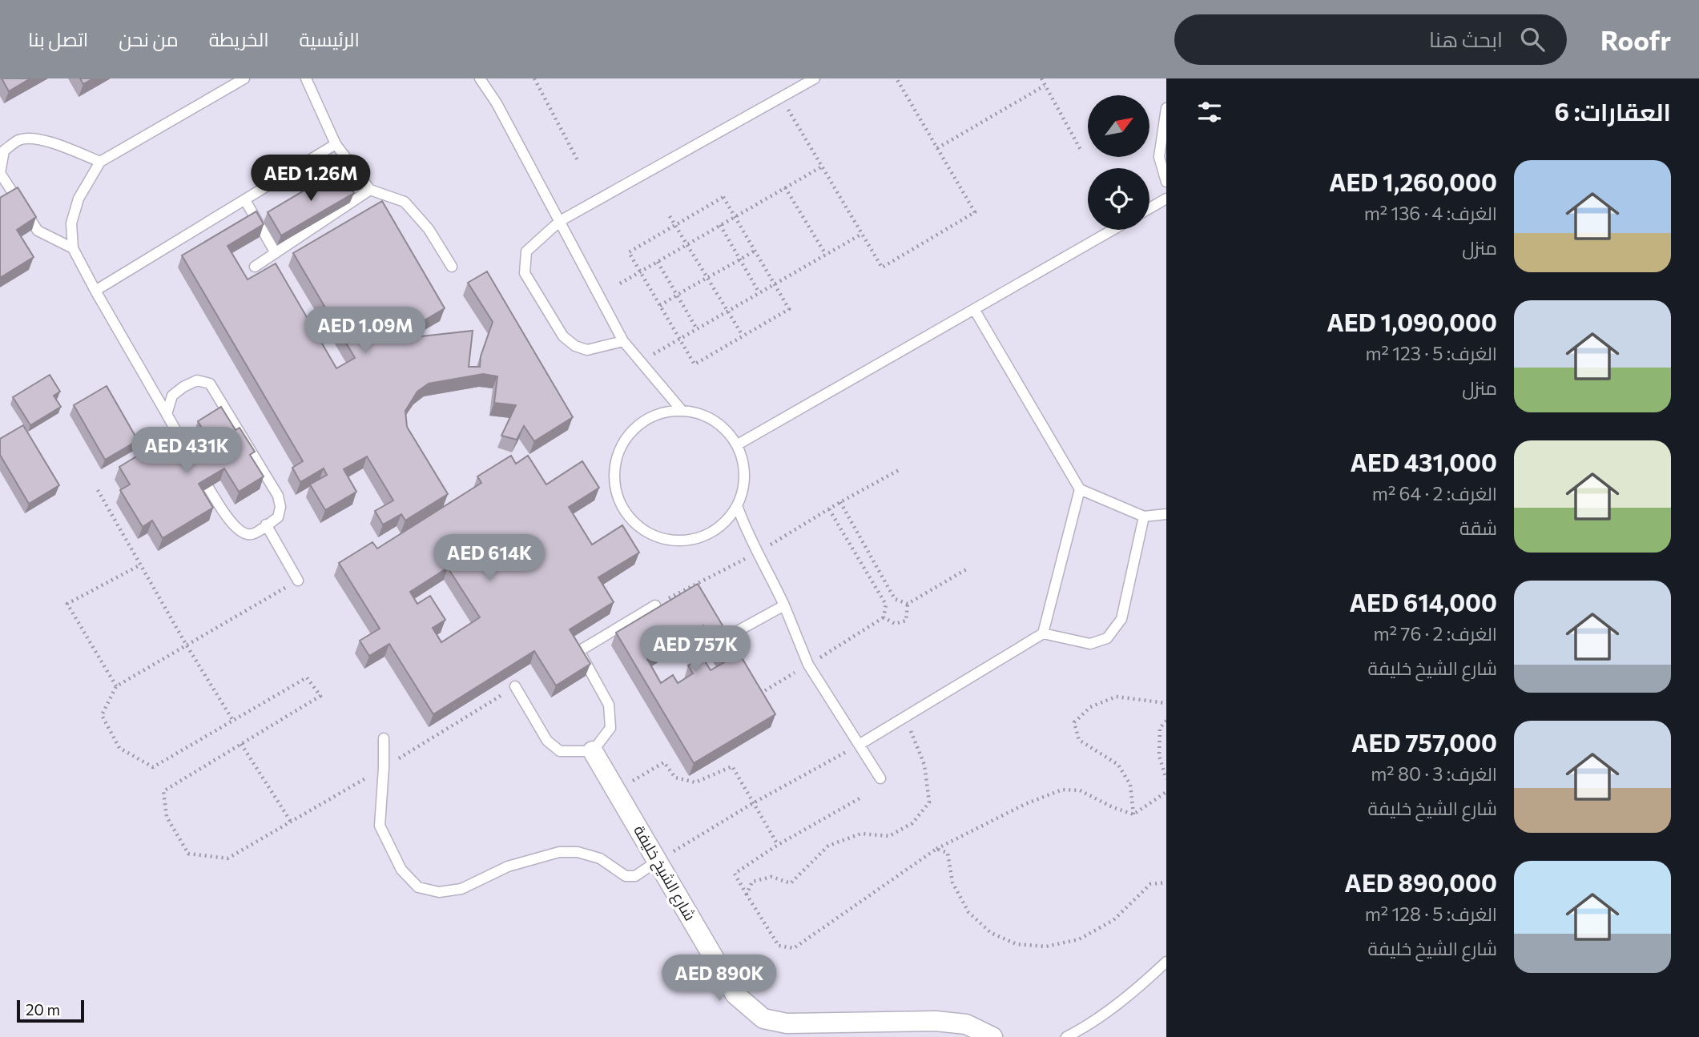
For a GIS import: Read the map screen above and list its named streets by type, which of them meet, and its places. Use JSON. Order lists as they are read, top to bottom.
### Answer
{
  "streets": {
    "street": ["شارع الشيخ خليفة"]
  },
  "scale_bar": "20 m",
  "north": "top right",
  "page": {
    "header": "Roofr",
    "search": "ابحث هنا",
    "nav": [
      "الرئيسية",
      "الخريطة",
      "من نحن",
      "اتصل بنا"
    ],
    "heading": "العقارات: 6",
    "list": [
      {
        "name": "AED 1,260,000",
        "note": "الغرف: 4 · 136 m² · منزل"
      },
      {
        "name": "AED 1,090,000",
        "note": "الغرف: 5 · 123 m² · منزل"
      },
      {
        "name": "AED 431,000",
        "note": "الغرف: 2 · 64 m² · شقة"
      },
      {
        "name": "AED 614,000",
        "note": "الغرف: 2 · 76 m² · شارع الشيخ خليفة"
      },
      {
        "name": "AED 757,000",
        "note": "الغرف: 3 · 80 m² · شارع الشيخ خليفة"
      },
      {
        "name": "AED 890,000",
        "note": "الغرف: 5 · 128 m² · شارع الشيخ خليفة"
      }
    ],
    "price": [
      "AED 1.26M",
      "AED 1.09M",
      "AED 431K",
      "AED 614K",
      "AED 757K",
      "AED 890K"
    ],
    "scale": "20 m"
  }
}
